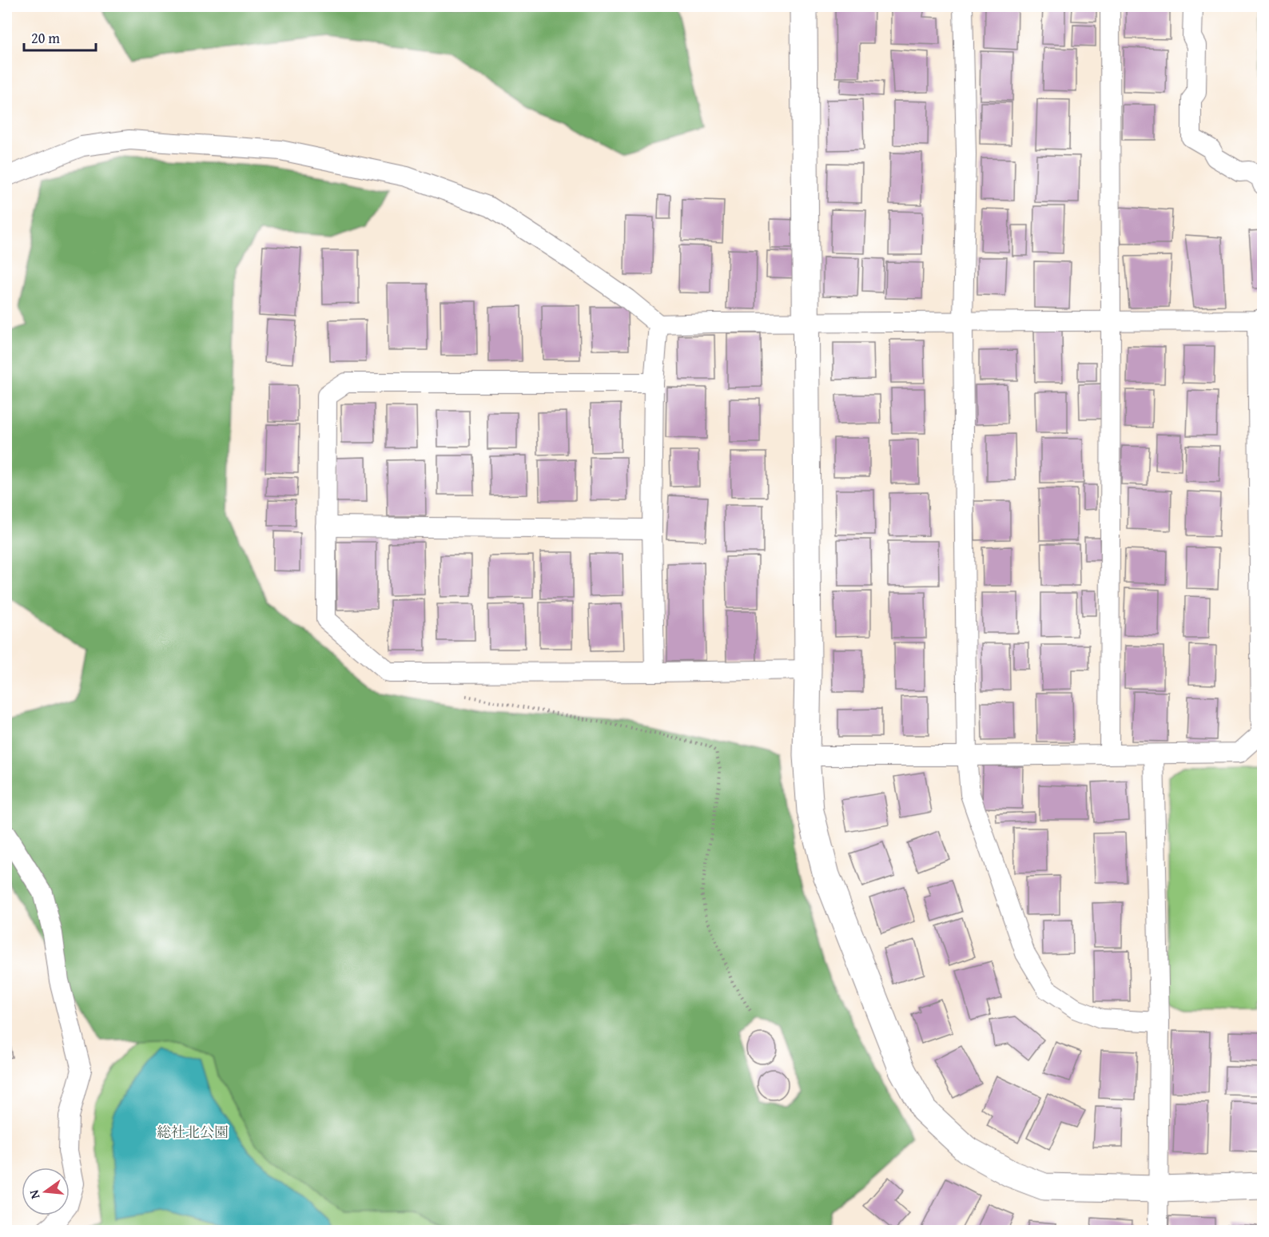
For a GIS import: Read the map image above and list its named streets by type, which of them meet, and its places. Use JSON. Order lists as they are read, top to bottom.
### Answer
{
  "parks": ["総社北公園"],
  "scale_bar": "20 m",
  "north": "left"
}
